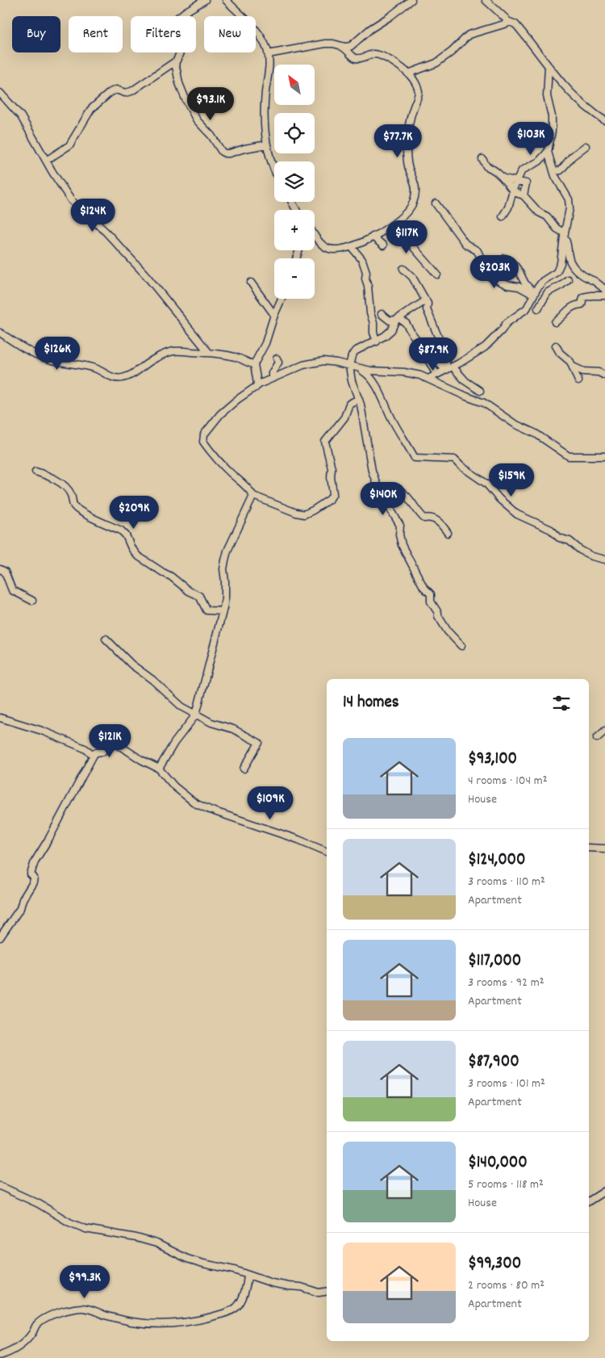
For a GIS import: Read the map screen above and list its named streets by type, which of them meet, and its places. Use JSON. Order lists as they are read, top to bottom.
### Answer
{
  "north": "top left",
  "page": {
    "chip": [
      "Buy",
      "Rent",
      "Filters",
      "New"
    ],
    "map_buttons": ["+", "−"],
    "price": [
      "$93.1K",
      "$103K",
      "$77.7K",
      "$124K",
      "$117K",
      "$203K",
      "$126K",
      "$87.9K",
      "$159K",
      "$140K",
      "$209K",
      "$121K",
      "$109K",
      "$99.3K"
    ],
    "heading": "14 homes",
    "list": [
      {
        "name": "$93,100",
        "note": "4 rooms · 104 m² · House"
      },
      {
        "name": "$124,000",
        "note": "3 rooms · 110 m² · Apartment"
      },
      {
        "name": "$117,000",
        "note": "3 rooms · 92 m² · Apartment"
      },
      {
        "name": "$87,900",
        "note": "3 rooms · 101 m² · Apartment"
      },
      {
        "name": "$140,000",
        "note": "5 rooms · 118 m² · House"
      },
      {
        "name": "$99,300",
        "note": "2 rooms · 80 m² · Apartment"
      }
    ]
  }
}
